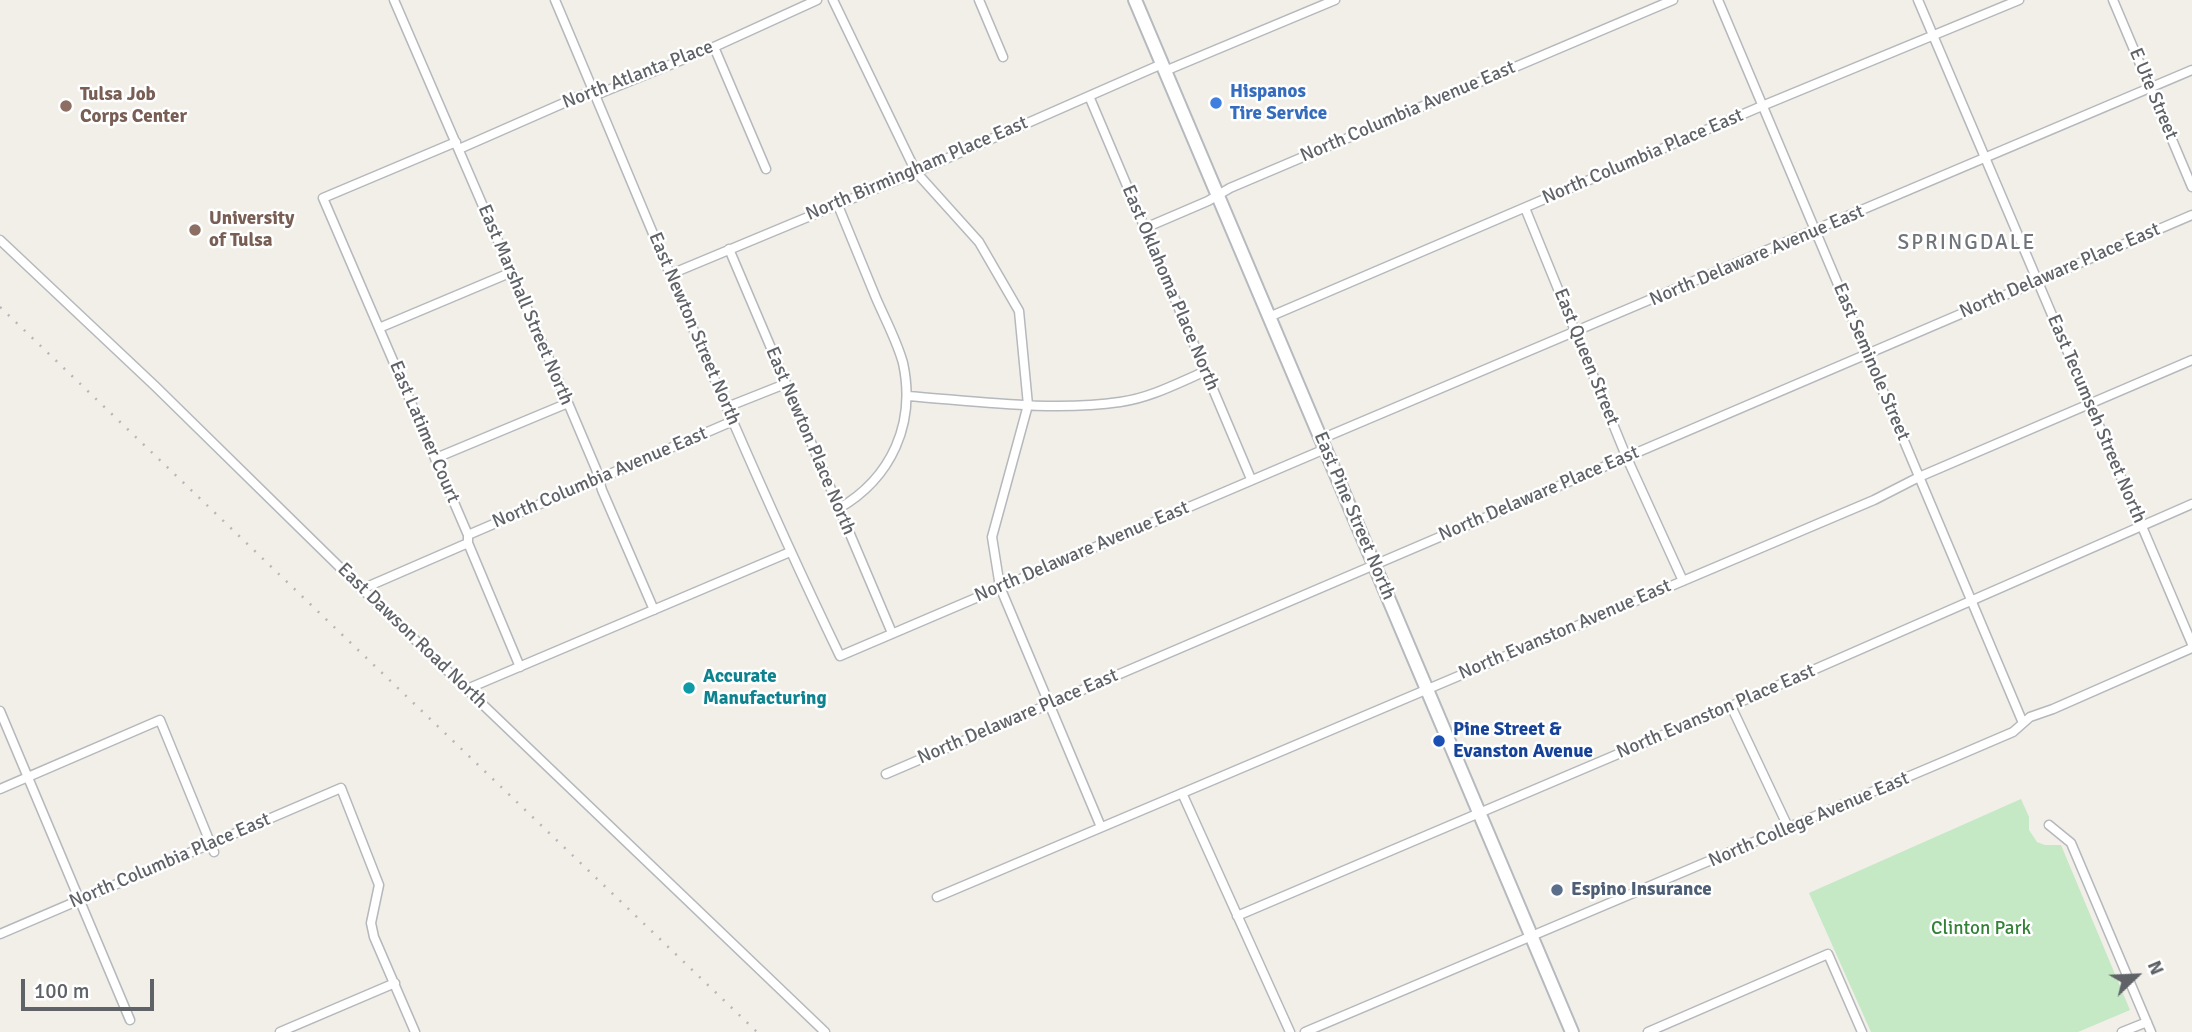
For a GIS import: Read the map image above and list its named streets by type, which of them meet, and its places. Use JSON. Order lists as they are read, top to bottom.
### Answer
{
  "streets": {
    "main road": ["East Pine Street North"],
    "street": [
      "North Atlanta Place",
      "E Ute Street",
      "North Columbia Avenue East",
      "North Columbia Place East",
      "North Birmingham Place East",
      "North Delaware Avenue East",
      "North Delaware Place East",
      "East Oklahoma Place North",
      "East Marshall Street North",
      "East Newton Street North",
      "East Queen Street",
      "East Seminole Street",
      "East Tecumseh Street North",
      "East Latimer Court",
      "East Newton Place North",
      "North Evanston Avenue East",
      "East Dawson Road North",
      "North Evanston Place East",
      "North College Avenue East"
    ]
  },
  "crossings": [
    ["North Atlanta Place", "East Marshall Street North"],
    ["North Atlanta Place", "East Newton Street North"],
    ["North Atlanta Place", "East Latimer Court"],
    ["E Ute Street", "North Delaware Avenue East"],
    ["North Columbia Avenue East", "East Oklahoma Place North"],
    ["North Columbia Avenue East", "East Marshall Street North"],
    ["North Columbia Avenue East", "East Newton Street North"],
    ["North Columbia Avenue East", "East Latimer Court"],
    ["North Columbia Avenue East", "East Pine Street North"],
    ["North Columbia Avenue East", "East Dawson Road North"],
    ["North Columbia Place East", "East Queen Street"],
    ["North Columbia Place East", "East Seminole Street"],
    ["North Columbia Place East", "East Tecumseh Street North"],
    ["North Columbia Place East", "East Pine Street North"],
    ["North Birmingham Place East", "East Oklahoma Place North"],
    ["North Birmingham Place East", "East Newton Street North"],
    ["North Birmingham Place East", "East Newton Place North"],
    ["North Birmingham Place East", "East Pine Street North"],
    ["North Delaware Avenue East", "East Oklahoma Place North"],
    ["North Delaware Avenue East", "East Newton Street North"],
    ["North Delaware Avenue East", "East Queen Street"],
    ["North Delaware Avenue East", "East Seminole Street"],
    ["North Delaware Avenue East", "East Tecumseh Street North"],
    ["North Delaware Avenue East", "East Newton Place North"],
    ["North Delaware Avenue East", "East Pine Street North"],
    ["North Delaware Place East", "East Queen Street"],
    ["North Delaware Place East", "East Seminole Street"],
    ["North Delaware Place East", "East Tecumseh Street North"],
    ["North Delaware Place East", "East Pine Street North"],
    ["East Queen Street", "North Evanston Avenue East"],
    ["East Seminole Street", "North Evanston Avenue East"],
    ["East Seminole Street", "North Evanston Place East"],
    ["East Seminole Street", "North College Avenue East"],
    ["East Tecumseh Street North", "North Evanston Avenue East"],
    ["East Tecumseh Street North", "North Evanston Place East"],
    ["East Tecumseh Street North", "North College Avenue East"],
    ["East Pine Street North", "North Evanston Avenue East"],
    ["East Pine Street North", "North Evanston Place East"],
    ["East Pine Street North", "North College Avenue East"]
  ],
  "districts": ["SPRINGDALE"],
  "parks": ["Clinton Park"],
  "places": [
    "Hispanos Tire Service",
    "Tulsa Job Corps Center",
    "University of Tulsa",
    "Accurate Manufacturing",
    "Pine Street & Evanston Avenue",
    "Espino Insurance"
  ],
  "scale_bar": "100 m",
  "north": "top right"
}
